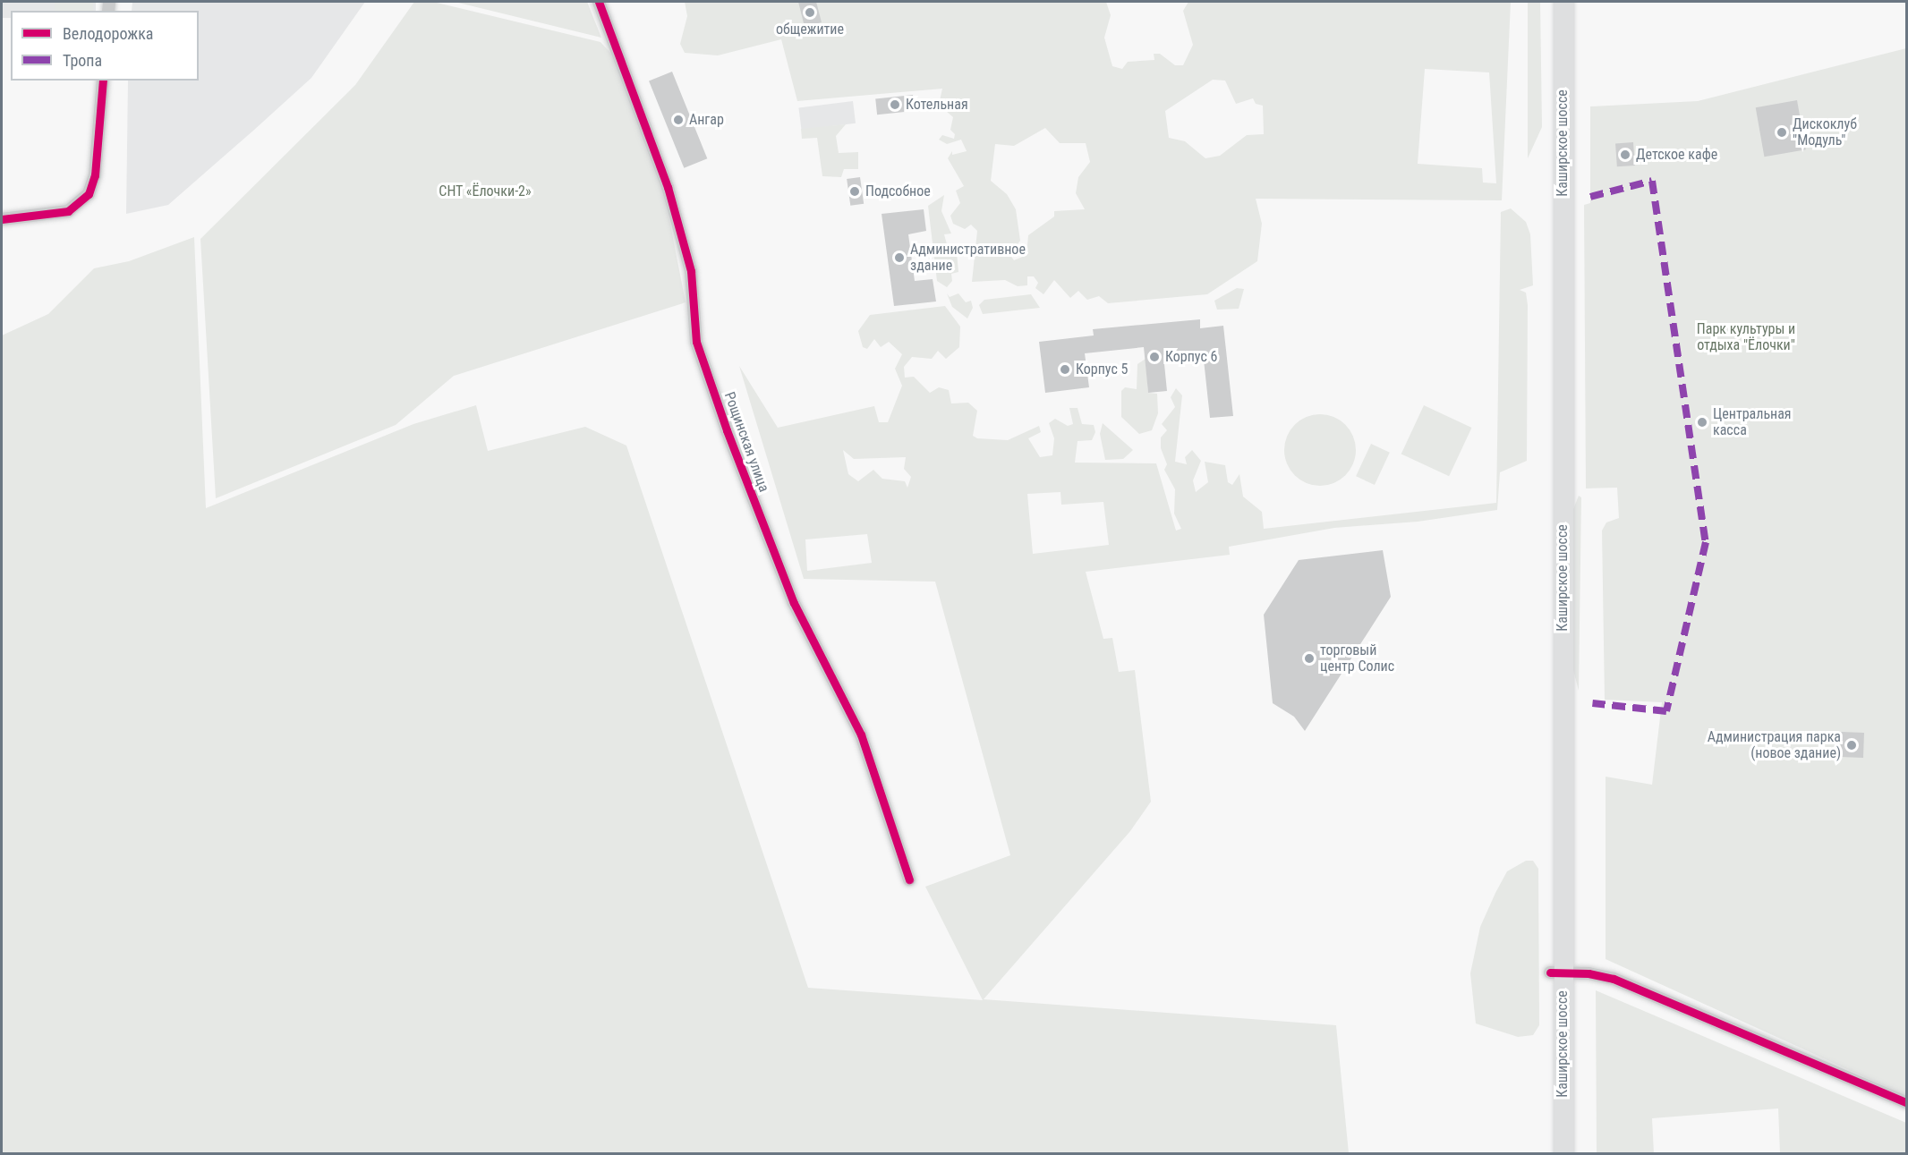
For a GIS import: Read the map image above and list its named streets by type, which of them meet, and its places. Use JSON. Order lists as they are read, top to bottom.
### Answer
{
  "streets": {
    "main road": ["Каширское шоссе"],
    "street": ["Рощинская улица"]
  },
  "parks": ["СНТ «Ёлочки-2»", "Парк культуры и отдыха \"Ёлочки\""],
  "places": [
    "общежитие",
    "Котельная",
    "Ангар",
    "Дискоклуб \"Модуль\"",
    "Детское кафе",
    "Подсобное",
    "Административное здание",
    "Корпус 6",
    "Корпус 5",
    "Центральная касса",
    "торговый центр Солис",
    "Администрация парка (новое здание)"
  ],
  "legend": ["Велодорожка", "Тропа"]
}
